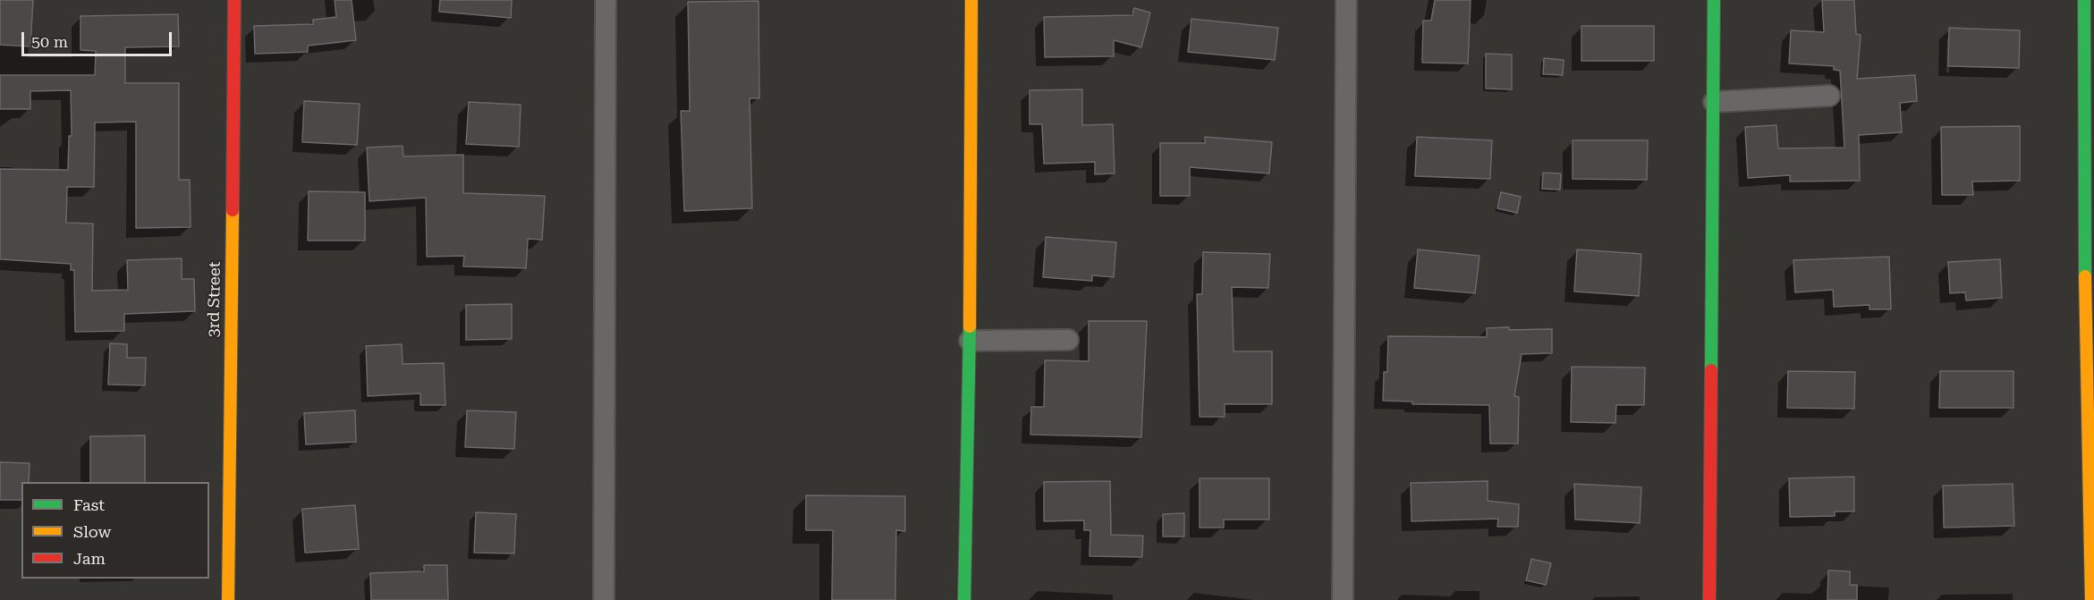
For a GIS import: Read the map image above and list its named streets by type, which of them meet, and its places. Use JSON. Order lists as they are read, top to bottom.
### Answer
{
  "streets": {
    "street": ["3rd Street"]
  },
  "legend": ["Fast", "Slow", "Jam"],
  "scale_bar": "50 m"
}
